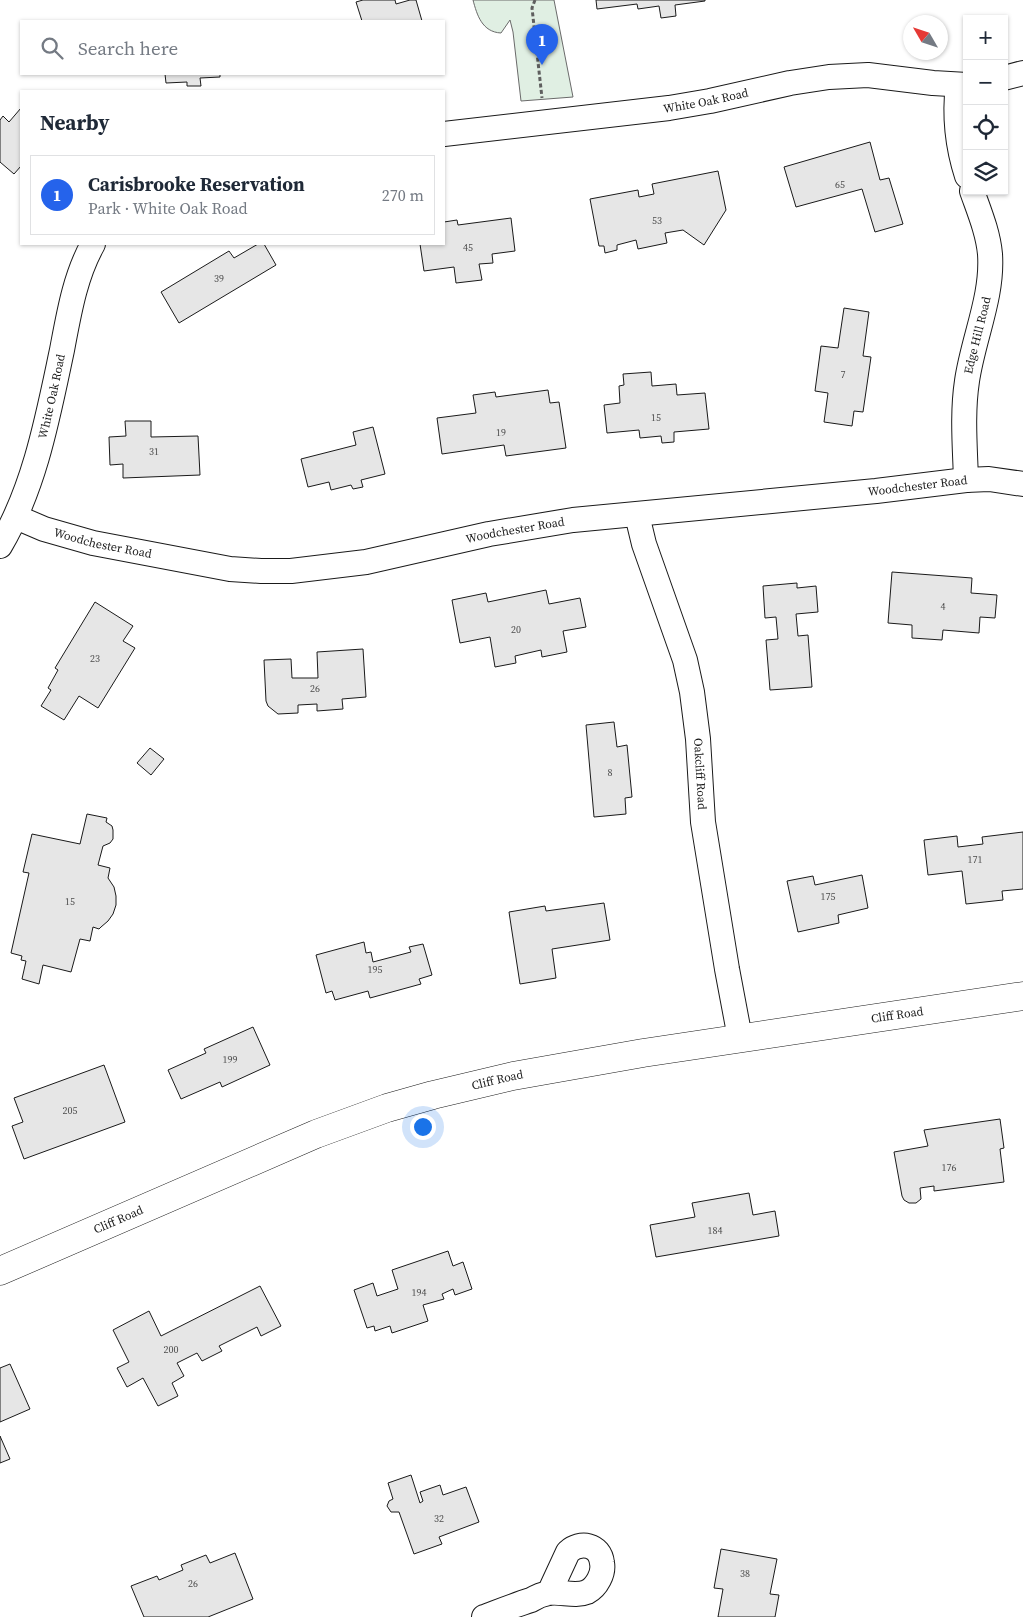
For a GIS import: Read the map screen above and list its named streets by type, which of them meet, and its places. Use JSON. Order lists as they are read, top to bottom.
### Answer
{
  "streets": {
    "street": [
      "White Oak Road",
      "Edge Hill Road",
      "Woodchester Road",
      "Oakcliff Road",
      "Cliff Road"
    ]
  },
  "crossings": [
    ["White Oak Road", "Woodchester Road"],
    ["Edge Hill Road", "Woodchester Road"],
    ["Woodchester Road", "Oakcliff Road"],
    ["Oakcliff Road", "Cliff Road"]
  ],
  "house_numbers": [
    "65",
    "53",
    "45",
    "39",
    "7",
    "15",
    "19",
    "31",
    "4",
    "20",
    "23",
    "26",
    "8",
    "171",
    "175",
    "15",
    "195",
    "199",
    "205",
    "176",
    "184",
    "194",
    "200",
    "32",
    "38",
    "26"
  ],
  "north": "top left",
  "page": {
    "map_buttons": ["+", "−"],
    "search": "Search here",
    "pins": "1",
    "heading": "Nearby",
    "list": [
      {
        "mark": "1",
        "name": "Carisbrooke Reservation",
        "note": "Park · White Oak Road",
        "value": "270 m"
      }
    ]
  }
}
